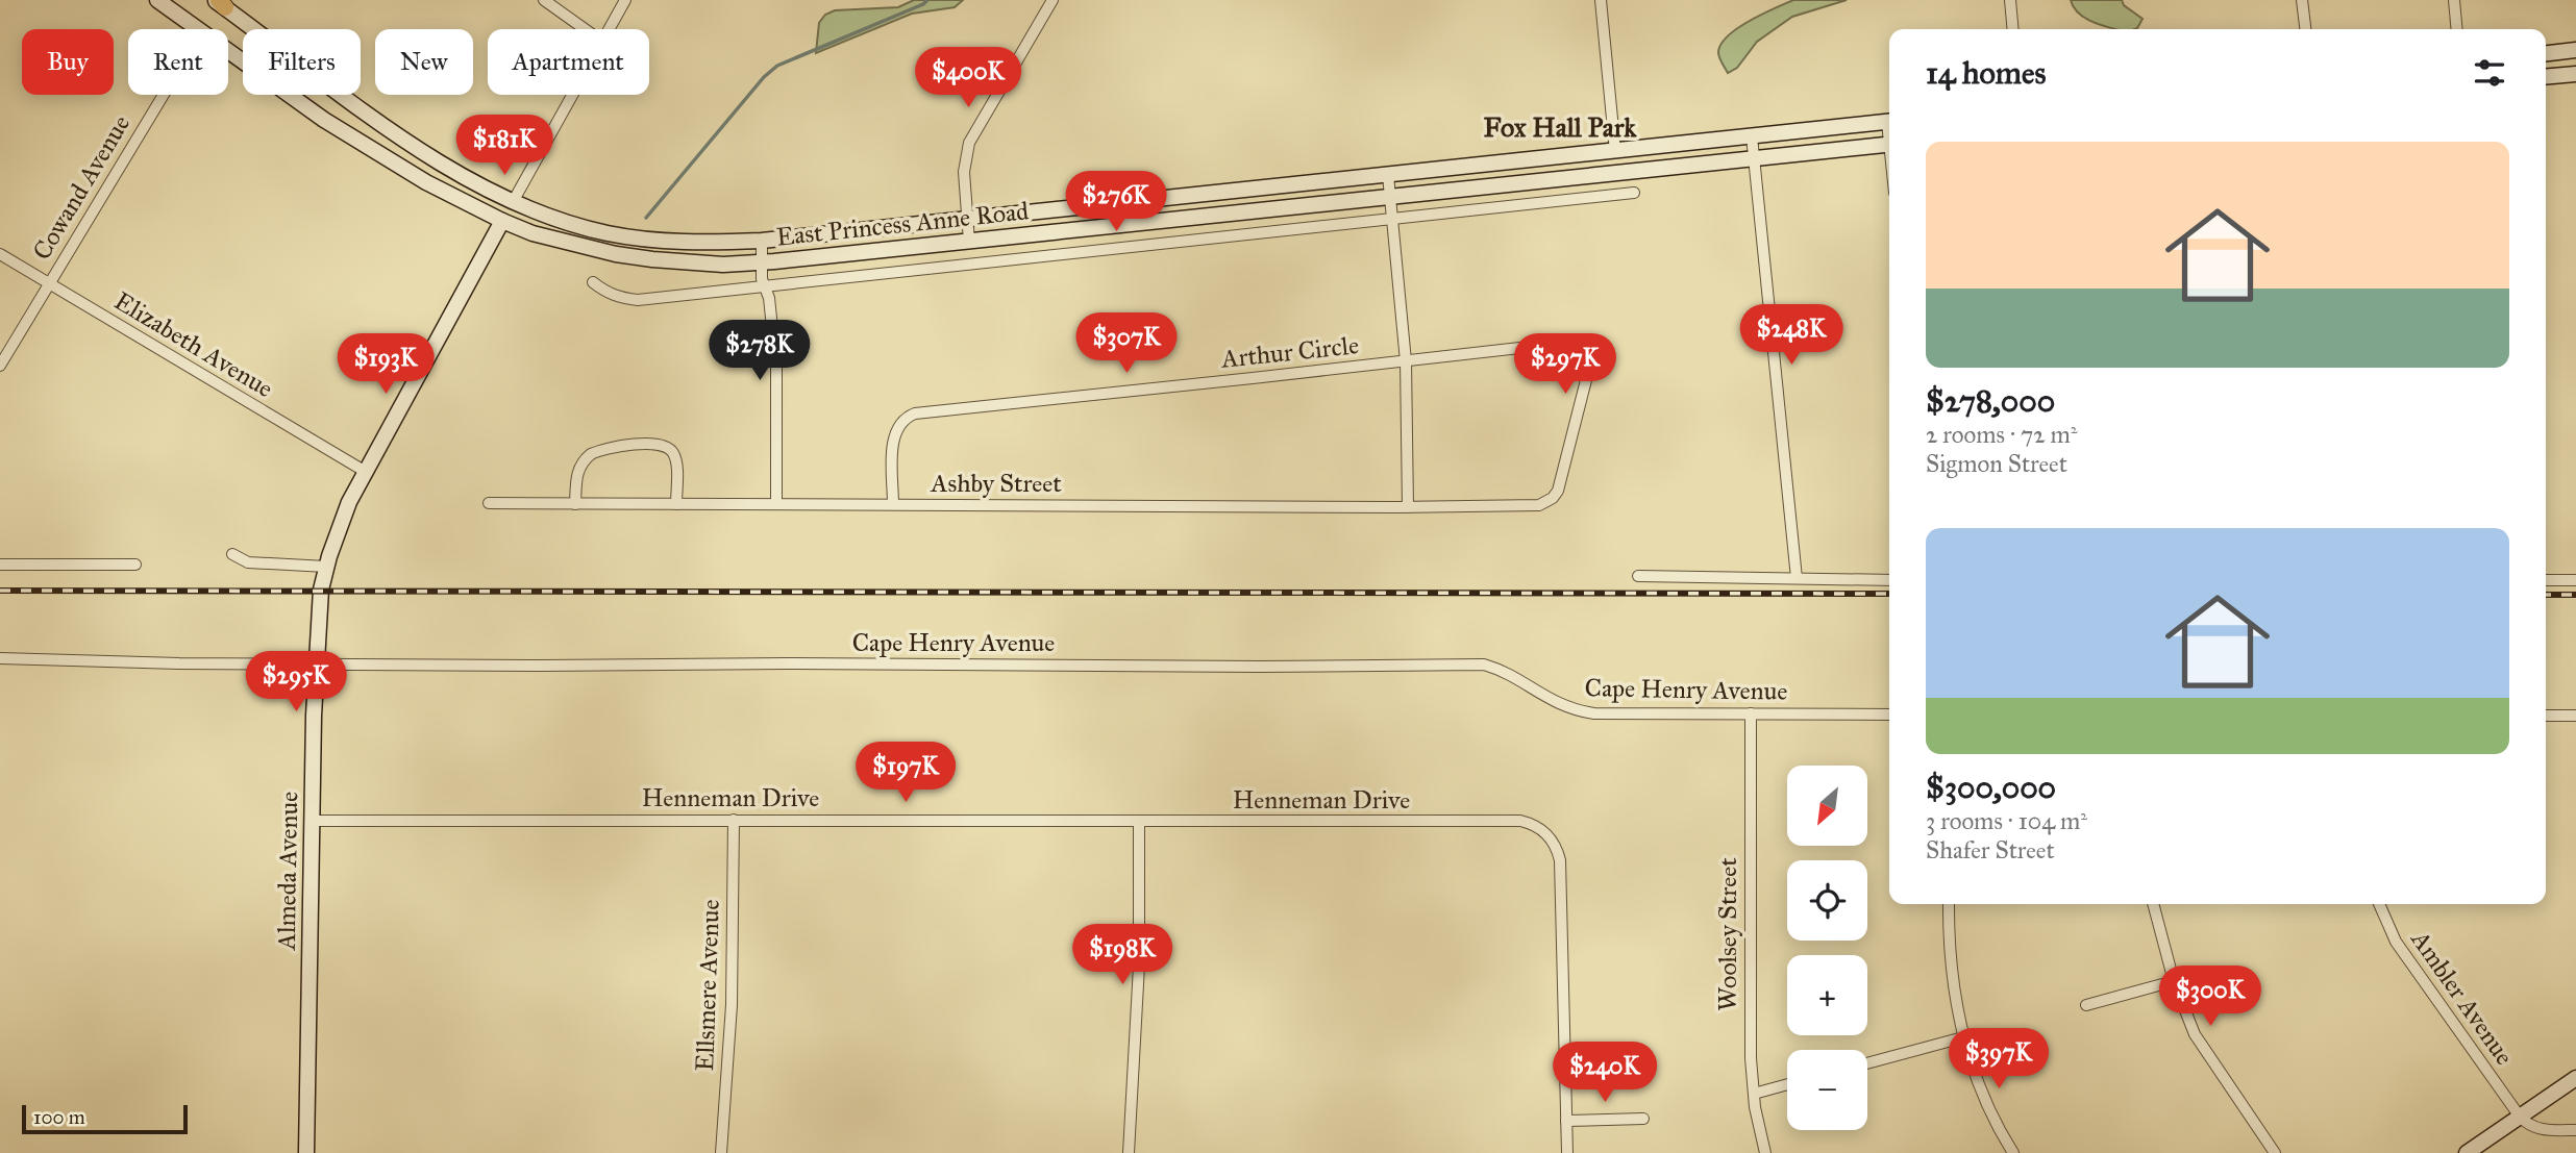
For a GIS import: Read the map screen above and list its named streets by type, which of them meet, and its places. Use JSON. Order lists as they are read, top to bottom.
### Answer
{
  "streets": {
    "main road": ["East Princess Anne Road", "Almeda Avenue"],
    "street": [
      "Cowand Avenue",
      "Elizabeth Avenue",
      "Arthur Circle",
      "Ashby Street",
      "Cape Henry Avenue",
      "Henneman Drive",
      "Woolsey Street",
      "Ellsmere Avenue",
      "Ambler Avenue"
    ]
  },
  "crossings": [
    ["Cowand Avenue", "Elizabeth Avenue"],
    ["East Princess Anne Road", "Almeda Avenue"],
    ["Elizabeth Avenue", "Almeda Avenue"],
    ["Arthur Circle", "Ashby Street"],
    ["Cape Henry Avenue", "Almeda Avenue"],
    ["Cape Henry Avenue", "Woolsey Street"],
    ["Henneman Drive", "Almeda Avenue"],
    ["Henneman Drive", "Ellsmere Avenue"]
  ],
  "districts": ["Fox Hall Park"],
  "scale_bar": "100 m",
  "north": "bottom left",
  "page": {
    "chip": [
      "Buy",
      "Rent",
      "Filters",
      "New",
      "Apartment"
    ],
    "heading": "14 homes",
    "price": [
      "$400K",
      "$181K",
      "$276K",
      "$248K",
      "$307K",
      "$278K",
      "$193K",
      "$297K",
      "$295K",
      "$197K",
      "$198K",
      "$300K",
      "$397K",
      "$240K"
    ],
    "list": [
      {
        "name": "$278,000",
        "note": "2 rooms · 72 m² · Sigmon Street"
      },
      {
        "name": "$300,000",
        "note": "3 rooms · 104 m² · Shafer Street"
      }
    ],
    "map_buttons": ["+", "−"],
    "scale": "100 m"
  }
}
